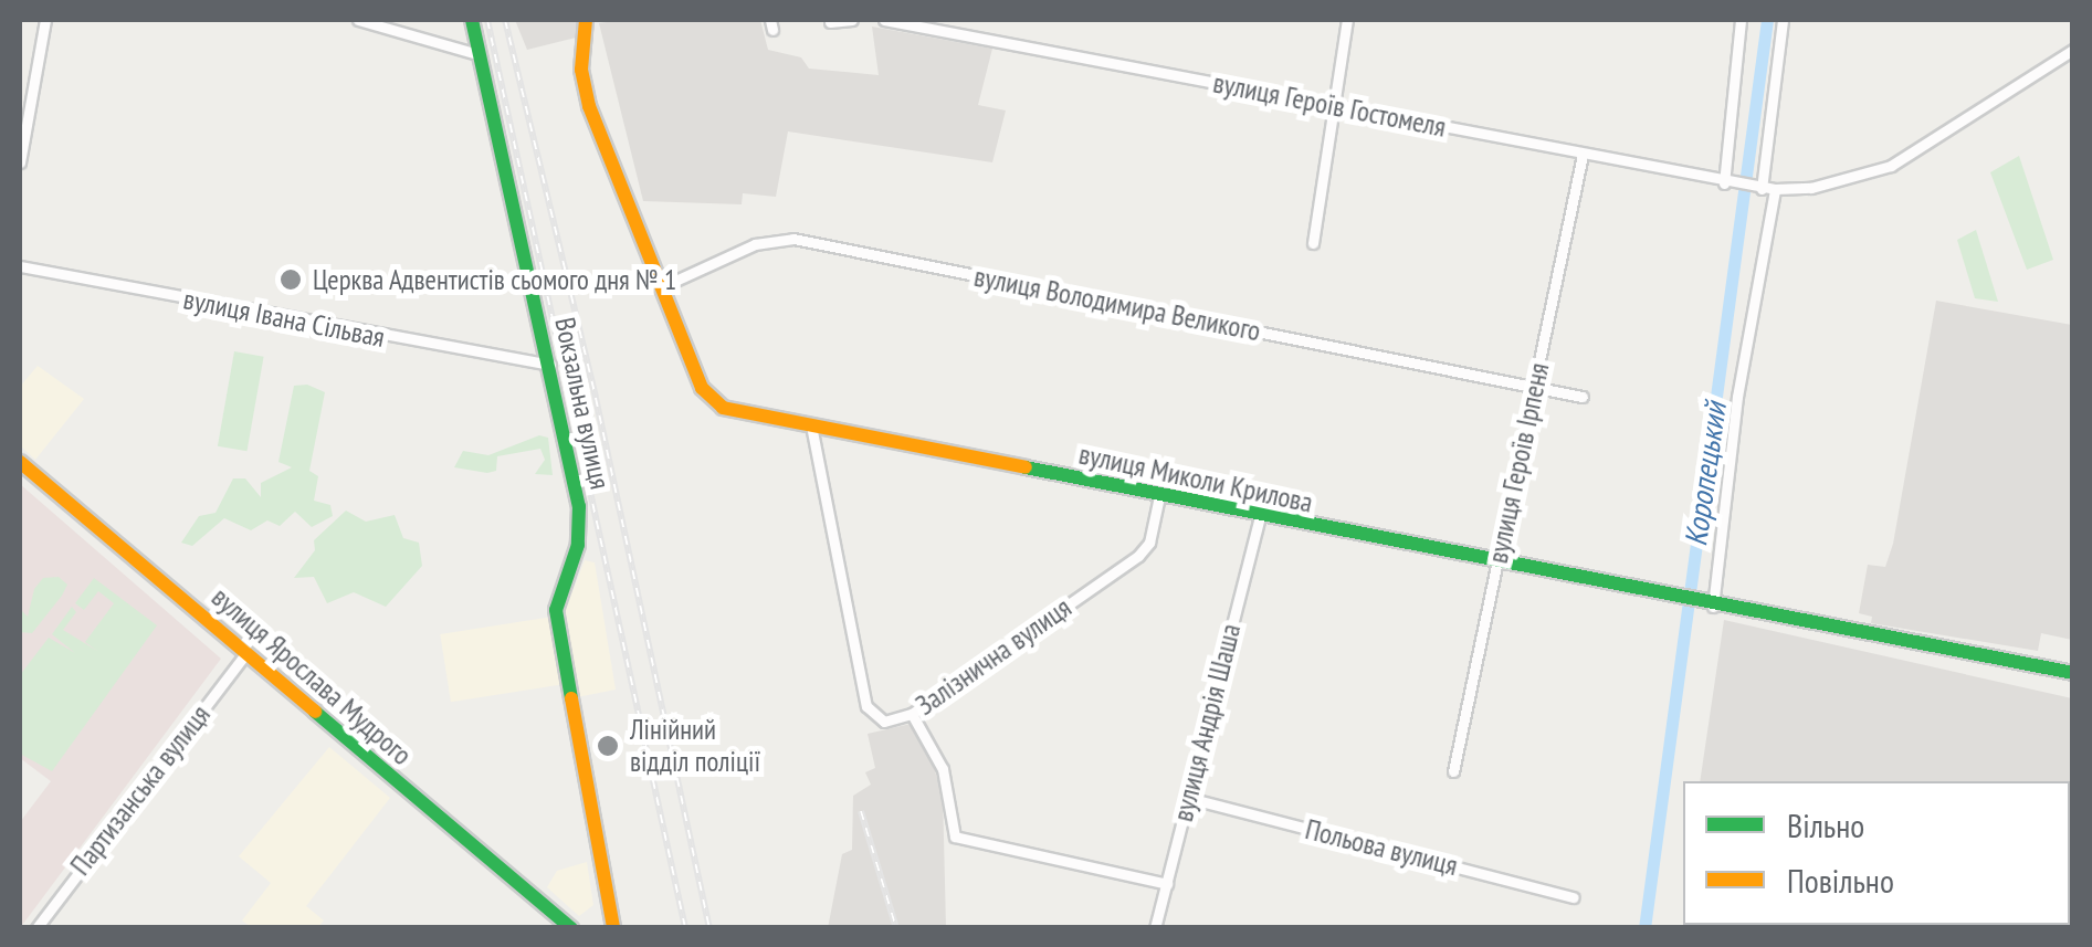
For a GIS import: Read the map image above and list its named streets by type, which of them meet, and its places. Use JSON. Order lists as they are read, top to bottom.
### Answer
{
  "streets": {
    "street": [
      "вулиця Героїв Гостомеля",
      "вулиця Володимира Великого",
      "вулиця Івана Сільвая",
      "Вокзальна вулиця",
      "вулиця Героїв Ірпеня",
      "вулиця Миколи Крилова",
      "Залізнична вулиця",
      "вулиця Ярослава Мудрого",
      "вулиця Андрія Шаша",
      "Партизанська вулиця",
      "Польова вулиця"
    ]
  },
  "crossings": [
    ["вулиця Героїв Гостомеля", "вулиця Героїв Ірпеня"],
    ["вулиця Володимира Великого", "вулиця Героїв Ірпеня"],
    ["вулиця Володимира Великого", "вулиця Миколи Крилова"],
    ["вулиця Івана Сільвая", "Вокзальна вулиця"],
    ["вулиця Героїв Ірпеня", "вулиця Миколи Крилова"],
    ["вулиця Миколи Крилова", "Залізнична вулиця"],
    ["вулиця Миколи Крилова", "вулиця Андрія Шаша"],
    ["вулиця Ярослава Мудрого", "Партизанська вулиця"],
    ["вулиця Андрія Шаша", "Польова вулиця"]
  ],
  "water": ["Коропецький"],
  "places": ["Церква Адвентистів сьомого дня № 1", "Лінійний відділ поліції"],
  "legend": ["Вільно", "Повільно"]
}
